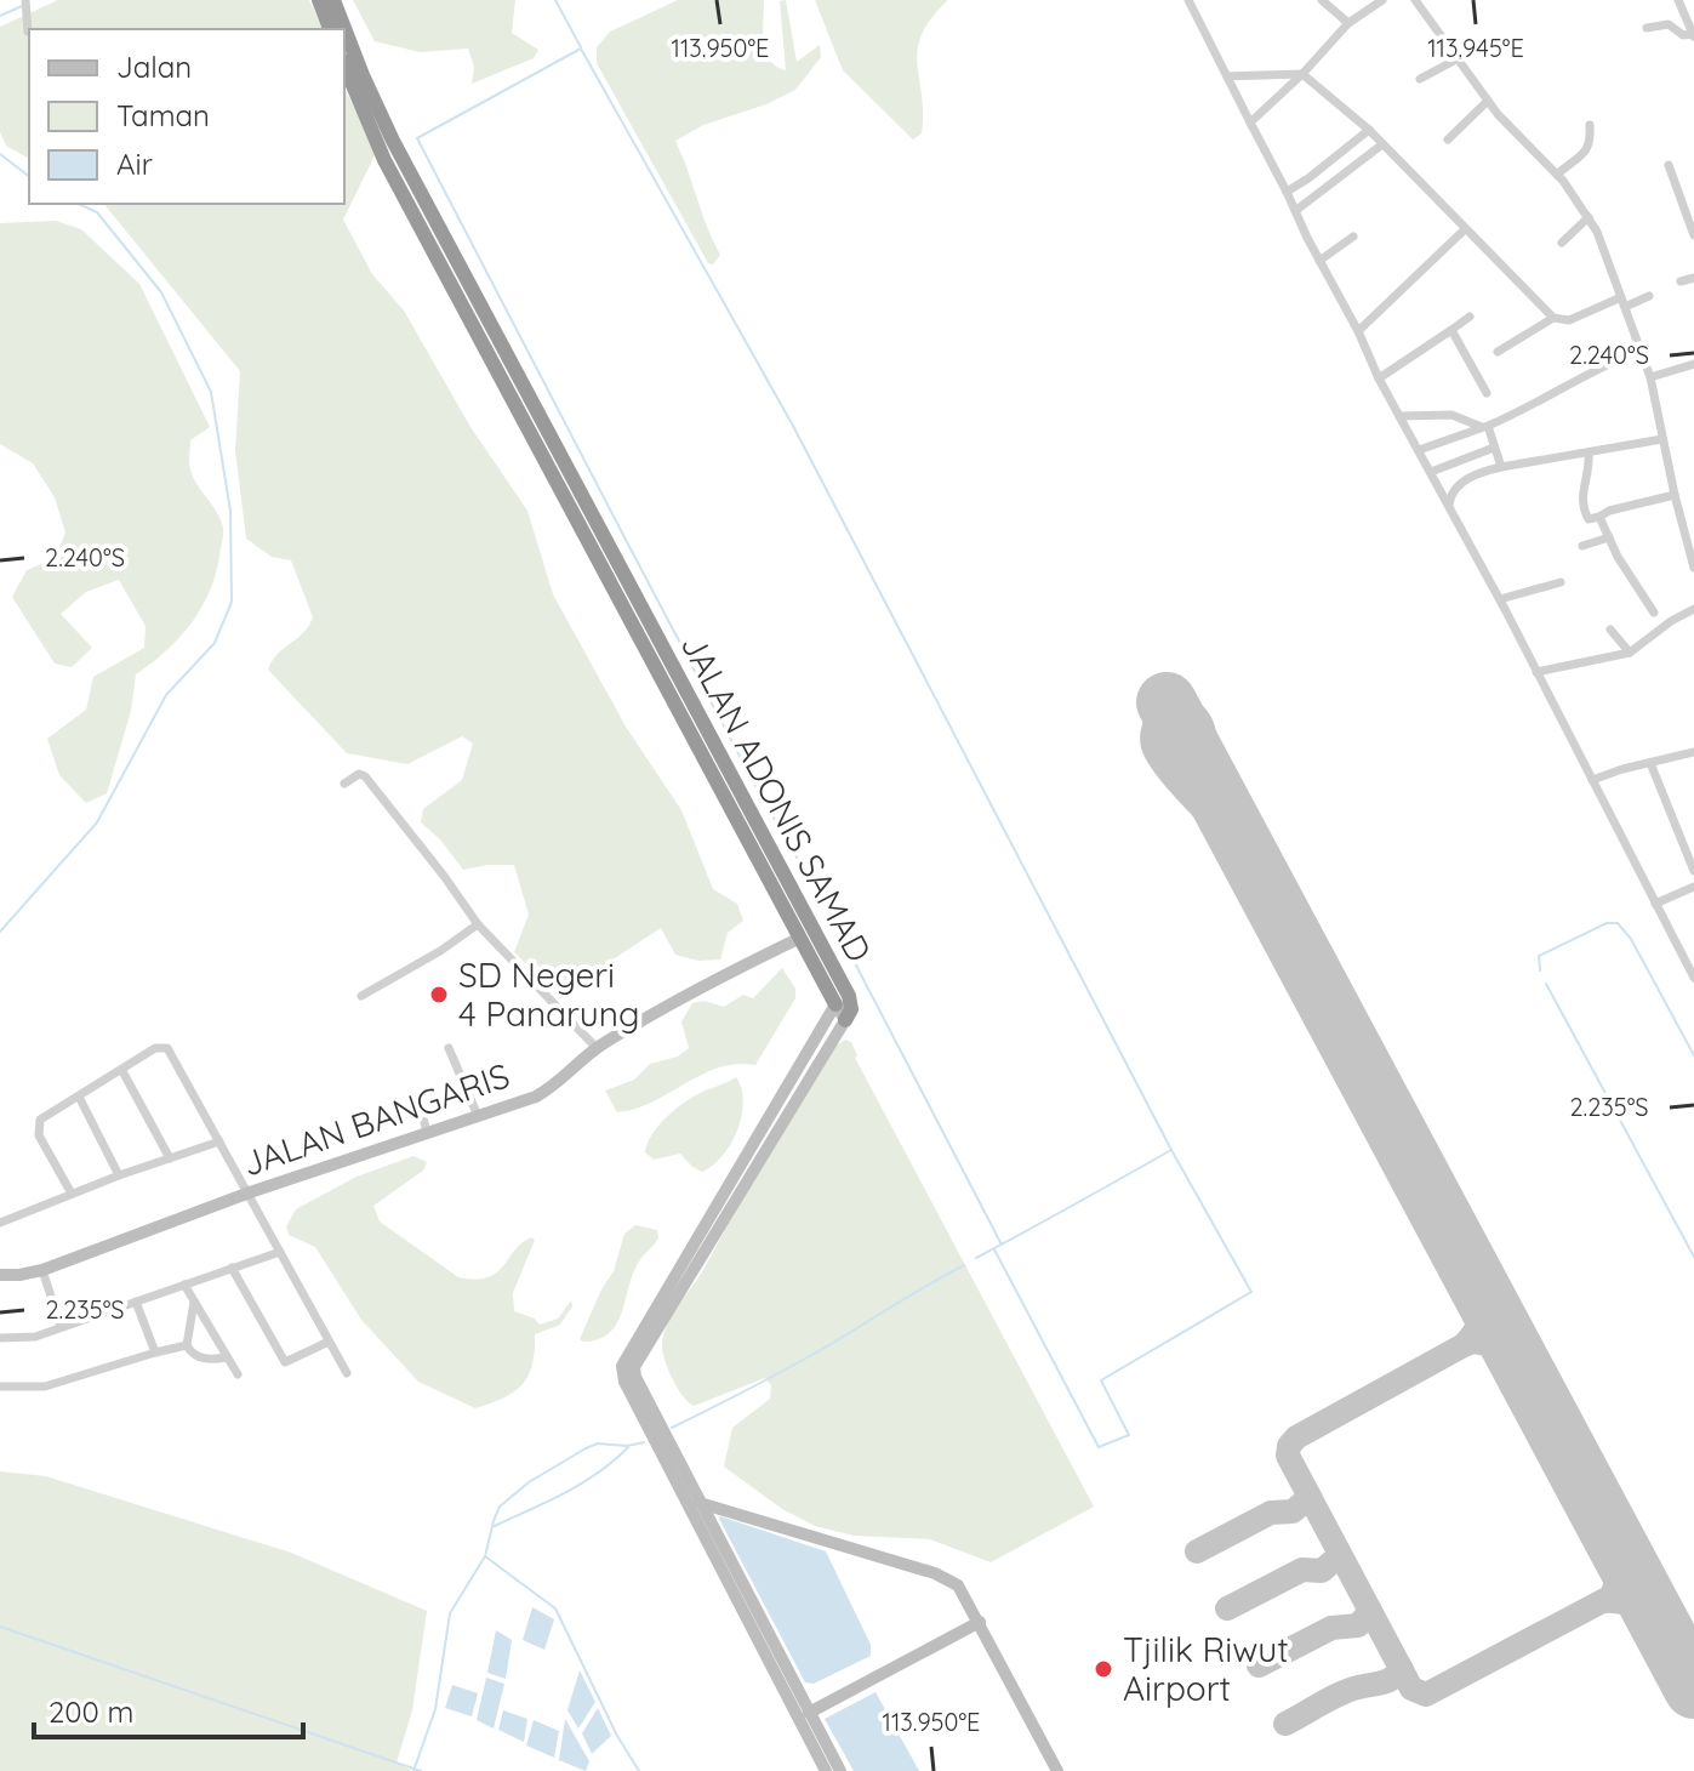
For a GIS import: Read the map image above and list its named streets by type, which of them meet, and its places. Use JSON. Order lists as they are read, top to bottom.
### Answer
{
  "streets": {
    "highway": ["JALAN ADONIS SAMAD"],
    "main road": ["JALAN BANGARIS"]
  },
  "crossings": [
    ["JALAN ADONIS SAMAD", "JALAN BANGARIS"]
  ],
  "places": ["SD Negeri 4 Panarung", "Tjilik Riwut Airport"],
  "legend": ["Jalan", "Taman", "Air"],
  "scale_bar": "200 m",
  "coordinates": [
    "113.950°E",
    "113.945°E",
    "2.240°S",
    "2.235°S"
  ]
}
